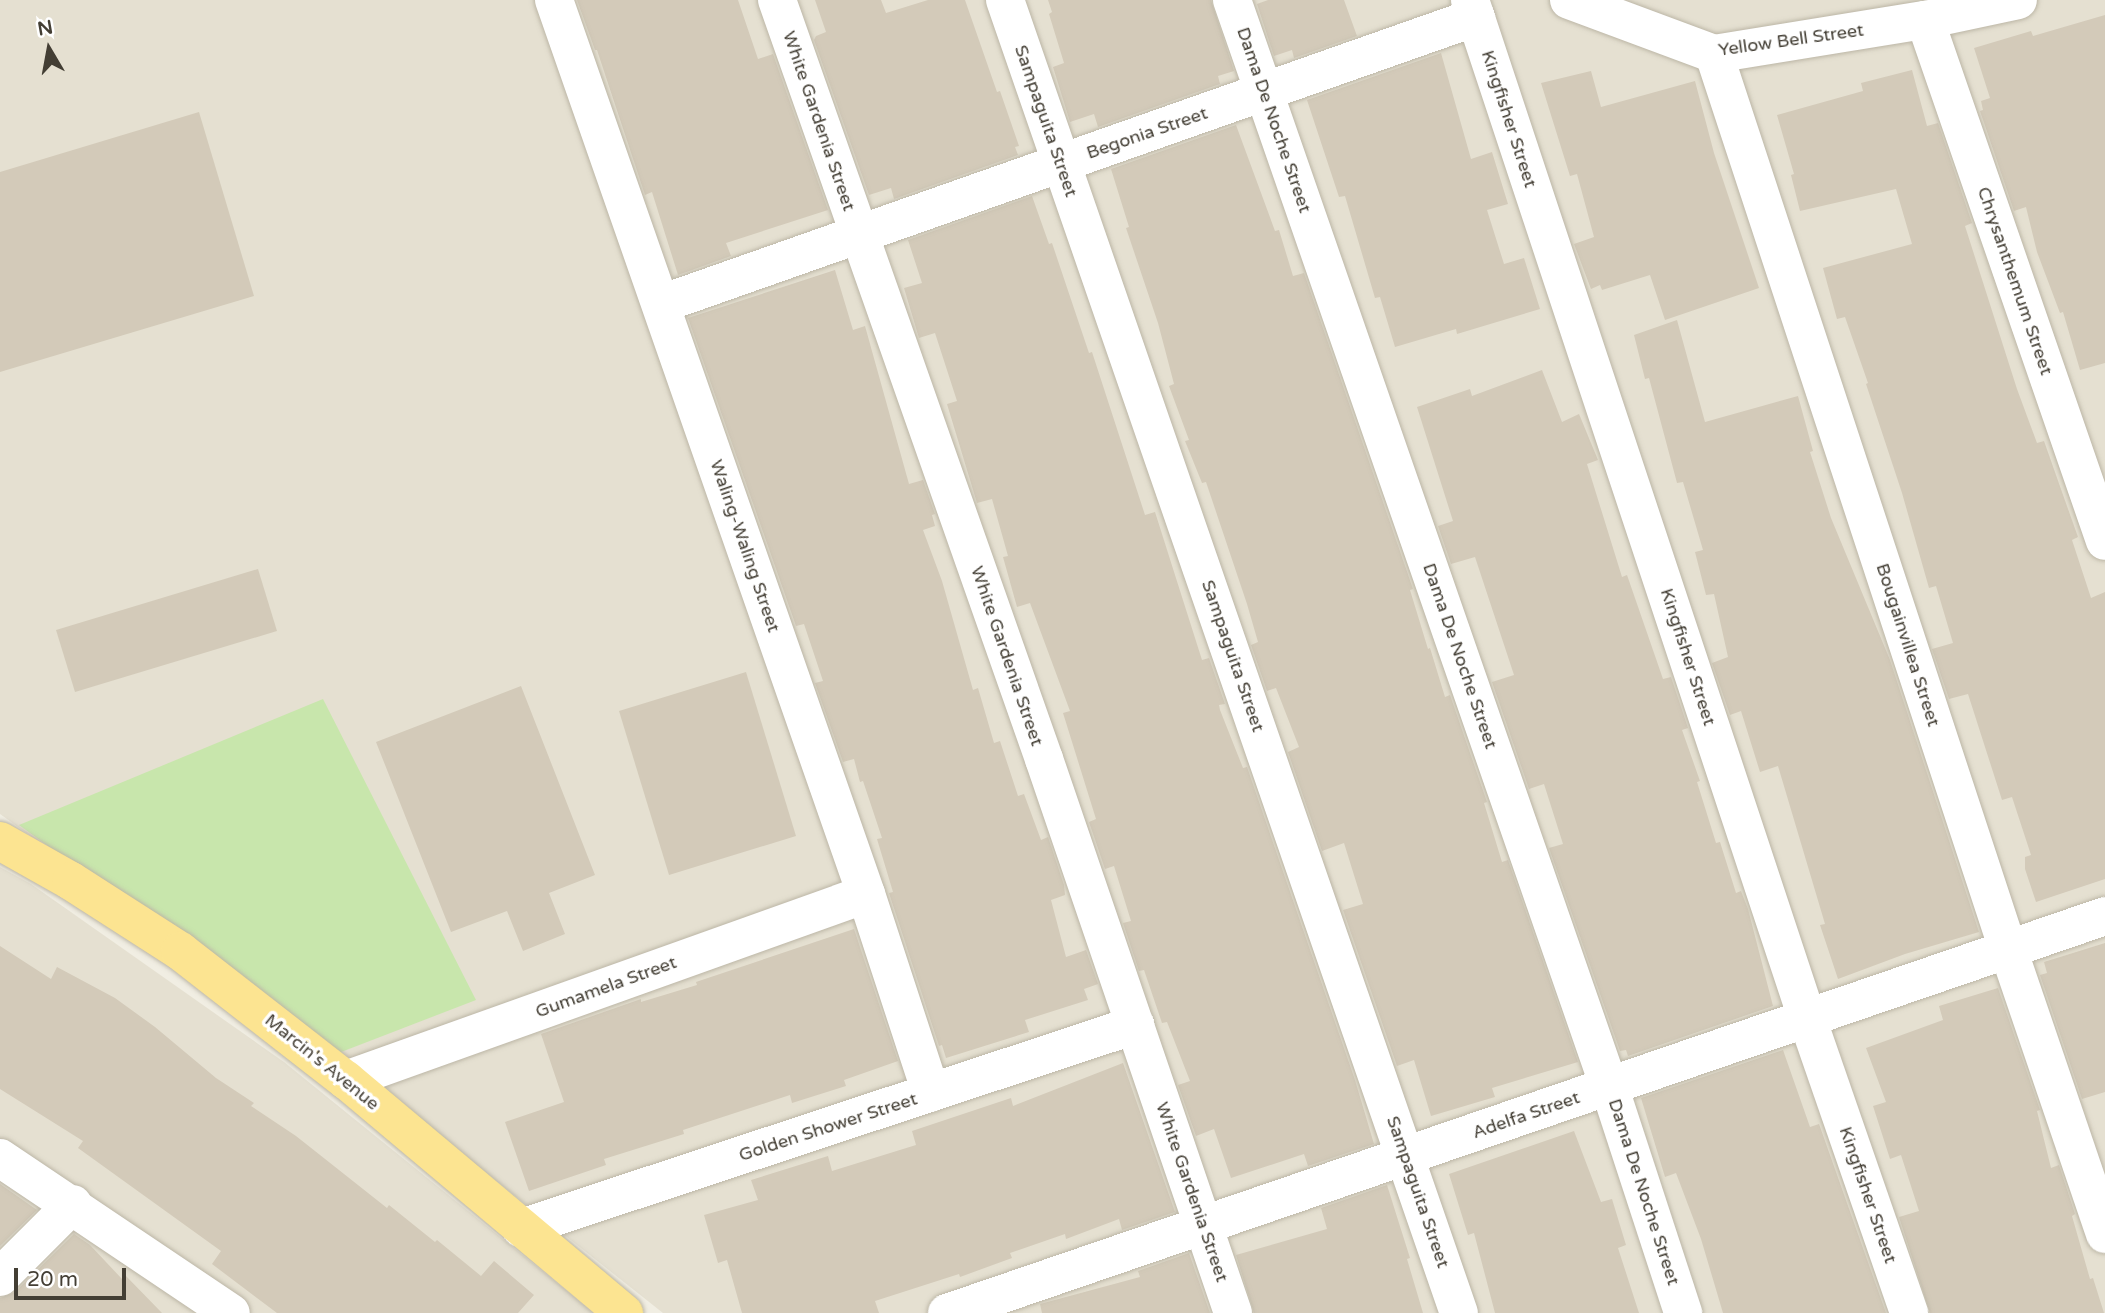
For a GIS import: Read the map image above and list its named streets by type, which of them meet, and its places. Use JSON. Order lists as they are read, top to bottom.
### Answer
{
  "streets": {
    "main road": ["Marcin's Avenue"],
    "street": [
      "Yellow Bell Street",
      "Kingfisher Street",
      "Dama De Noche Street",
      "White Gardenia Street",
      "Sampaguita Street",
      "Begonia Street",
      "Chrysanthemum Street",
      "Waling-Waling Street",
      "Bougainvillea Street",
      "Gumamela Street",
      "Adelfa Street",
      "Golden Shower Street"
    ]
  },
  "crossings": [
    ["Yellow Bell Street", "Chrysanthemum Street"],
    ["Yellow Bell Street", "Bougainvillea Street"],
    ["Kingfisher Street", "Begonia Street"],
    ["Kingfisher Street", "Adelfa Street"],
    ["Dama De Noche Street", "Begonia Street"],
    ["Dama De Noche Street", "Adelfa Street"],
    ["White Gardenia Street", "Begonia Street"],
    ["White Gardenia Street", "Adelfa Street"],
    ["White Gardenia Street", "Golden Shower Street"],
    ["Sampaguita Street", "Begonia Street"],
    ["Sampaguita Street", "Adelfa Street"],
    ["Begonia Street", "Waling-Waling Street"],
    ["Waling-Waling Street", "Gumamela Street"],
    ["Waling-Waling Street", "Golden Shower Street"],
    ["Bougainvillea Street", "Adelfa Street"],
    ["Gumamela Street", "Marcin's Avenue"],
    ["Marcin's Avenue", "Golden Shower Street"]
  ],
  "scale_bar": "20 m",
  "north": "top"
}
